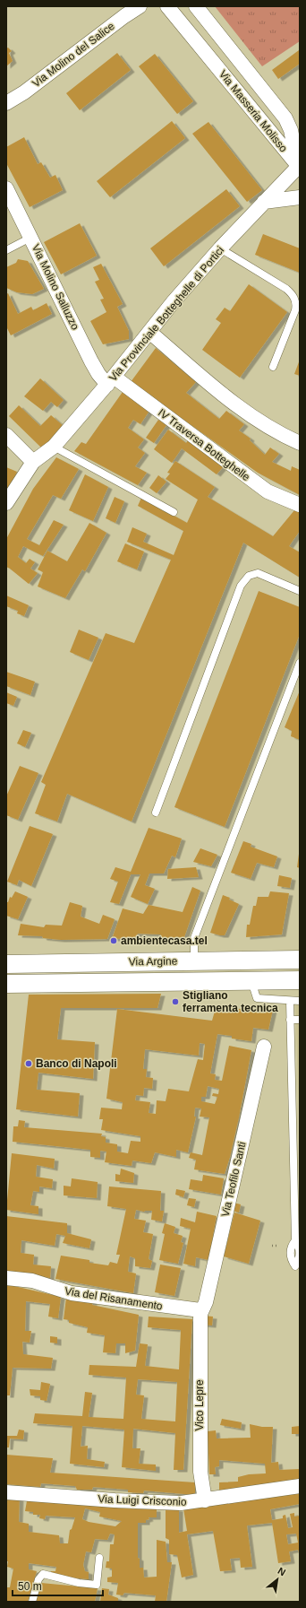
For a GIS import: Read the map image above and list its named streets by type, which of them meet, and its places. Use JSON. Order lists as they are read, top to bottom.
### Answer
{
  "streets": {
    "street": [
      "Via Molino del Salice",
      "Via Masseria Molisso",
      "Via Molino Salluzzo",
      "Via Provinciale Botteghelle di Portici",
      "IV Traversa Botteghelle",
      "Via Argine",
      "Via Teofilo Santi",
      "Via del Risanamento",
      "Vico Lepre",
      "Via Luigi Crisconio"
    ]
  },
  "crossings": [
    ["Via Masseria Molisso", "Via Provinciale Botteghelle di Portici"],
    ["Via Molino Salluzzo", "Via Provinciale Botteghelle di Portici"],
    ["Via Molino Salluzzo", "IV Traversa Botteghelle"],
    ["Via Provinciale Botteghelle di Portici", "IV Traversa Botteghelle"],
    ["Via Teofilo Santi", "Via del Risanamento"],
    ["Via Teofilo Santi", "Vico Lepre"],
    ["Via del Risanamento", "Vico Lepre"],
    ["Vico Lepre", "Via Luigi Crisconio"]
  ],
  "places": ["ambientecasa.tel", "Stigliano ferramenta tecnica", "Banco di Napoli"],
  "scale_bar": "50 m",
  "north": "top right"
}
